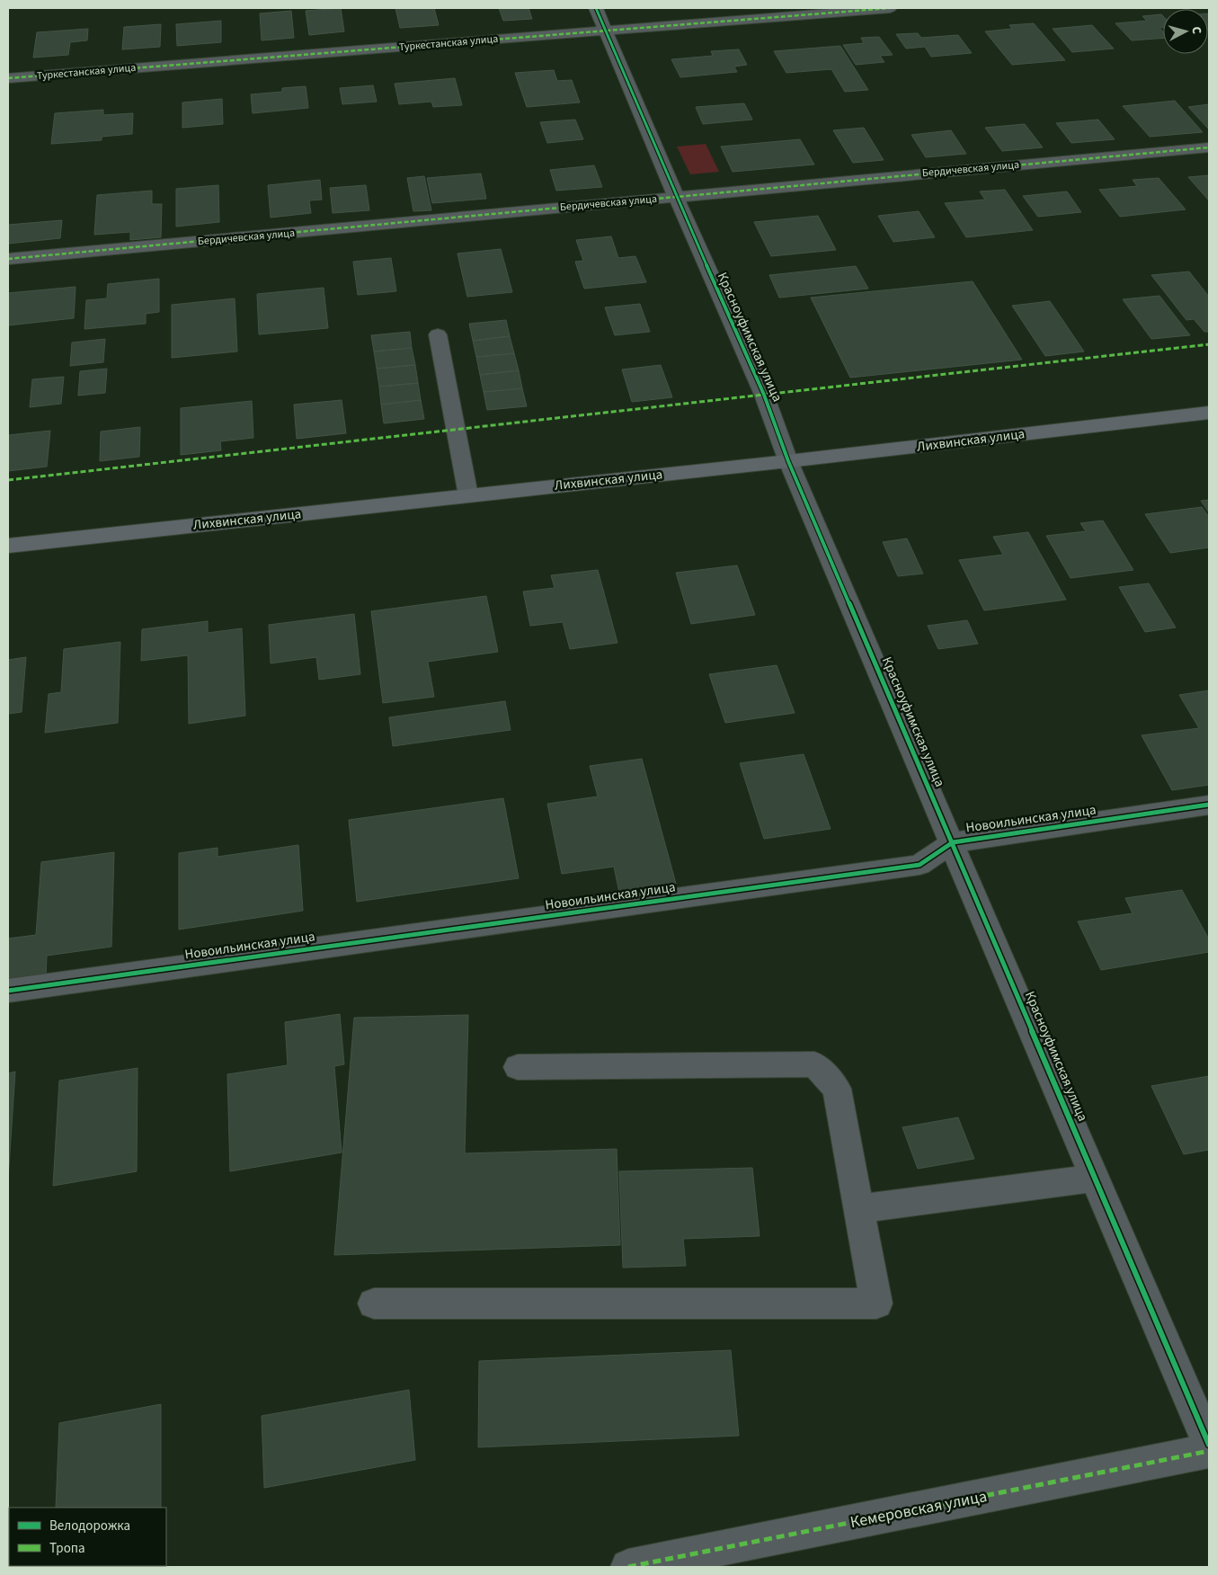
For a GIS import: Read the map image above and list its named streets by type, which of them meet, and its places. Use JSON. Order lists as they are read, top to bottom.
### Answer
{
  "streets": {
    "main road": ["Лихвинская улица"],
    "street": [
      "Туркестанская улица",
      "Бердичевская улица",
      "Красноуфимская улица",
      "Новоильинская улица",
      "Кемеровская улица"
    ]
  },
  "crossings": [
    ["Туркестанская улица", "Красноуфимская улица"],
    ["Бердичевская улица", "Красноуфимская улица"],
    ["Красноуфимская улица", "Лихвинская улица"],
    ["Красноуфимская улица", "Новоильинская улица"]
  ],
  "legend": ["Велодорожка", "Тропа"],
  "north": "right"
}
